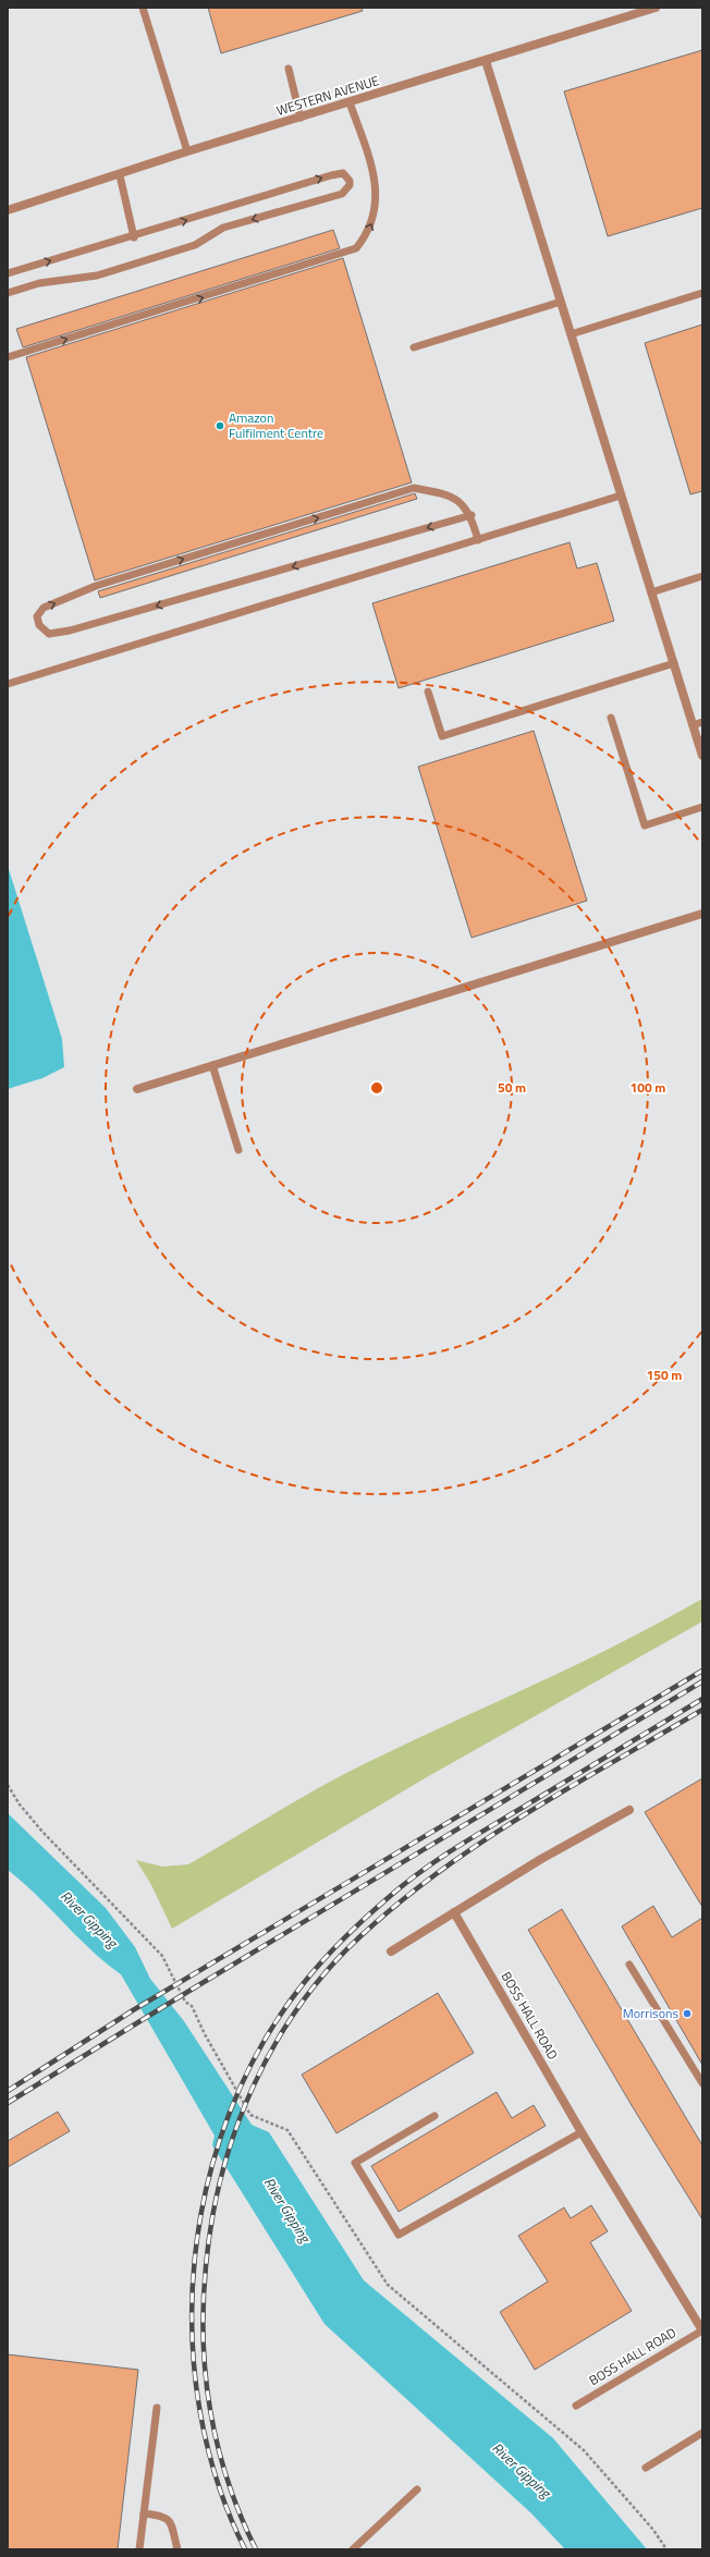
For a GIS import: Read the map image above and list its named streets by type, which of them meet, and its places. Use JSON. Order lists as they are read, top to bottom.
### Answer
{
  "streets": {
    "street": ["WESTERN AVENUE", "BOSS HALL ROAD"]
  },
  "water": ["River Gipping"],
  "places": ["Amazon Fulfilment Centre", "Morrisons"],
  "rings": ["50 m", "100 m", "150 m"]
}
